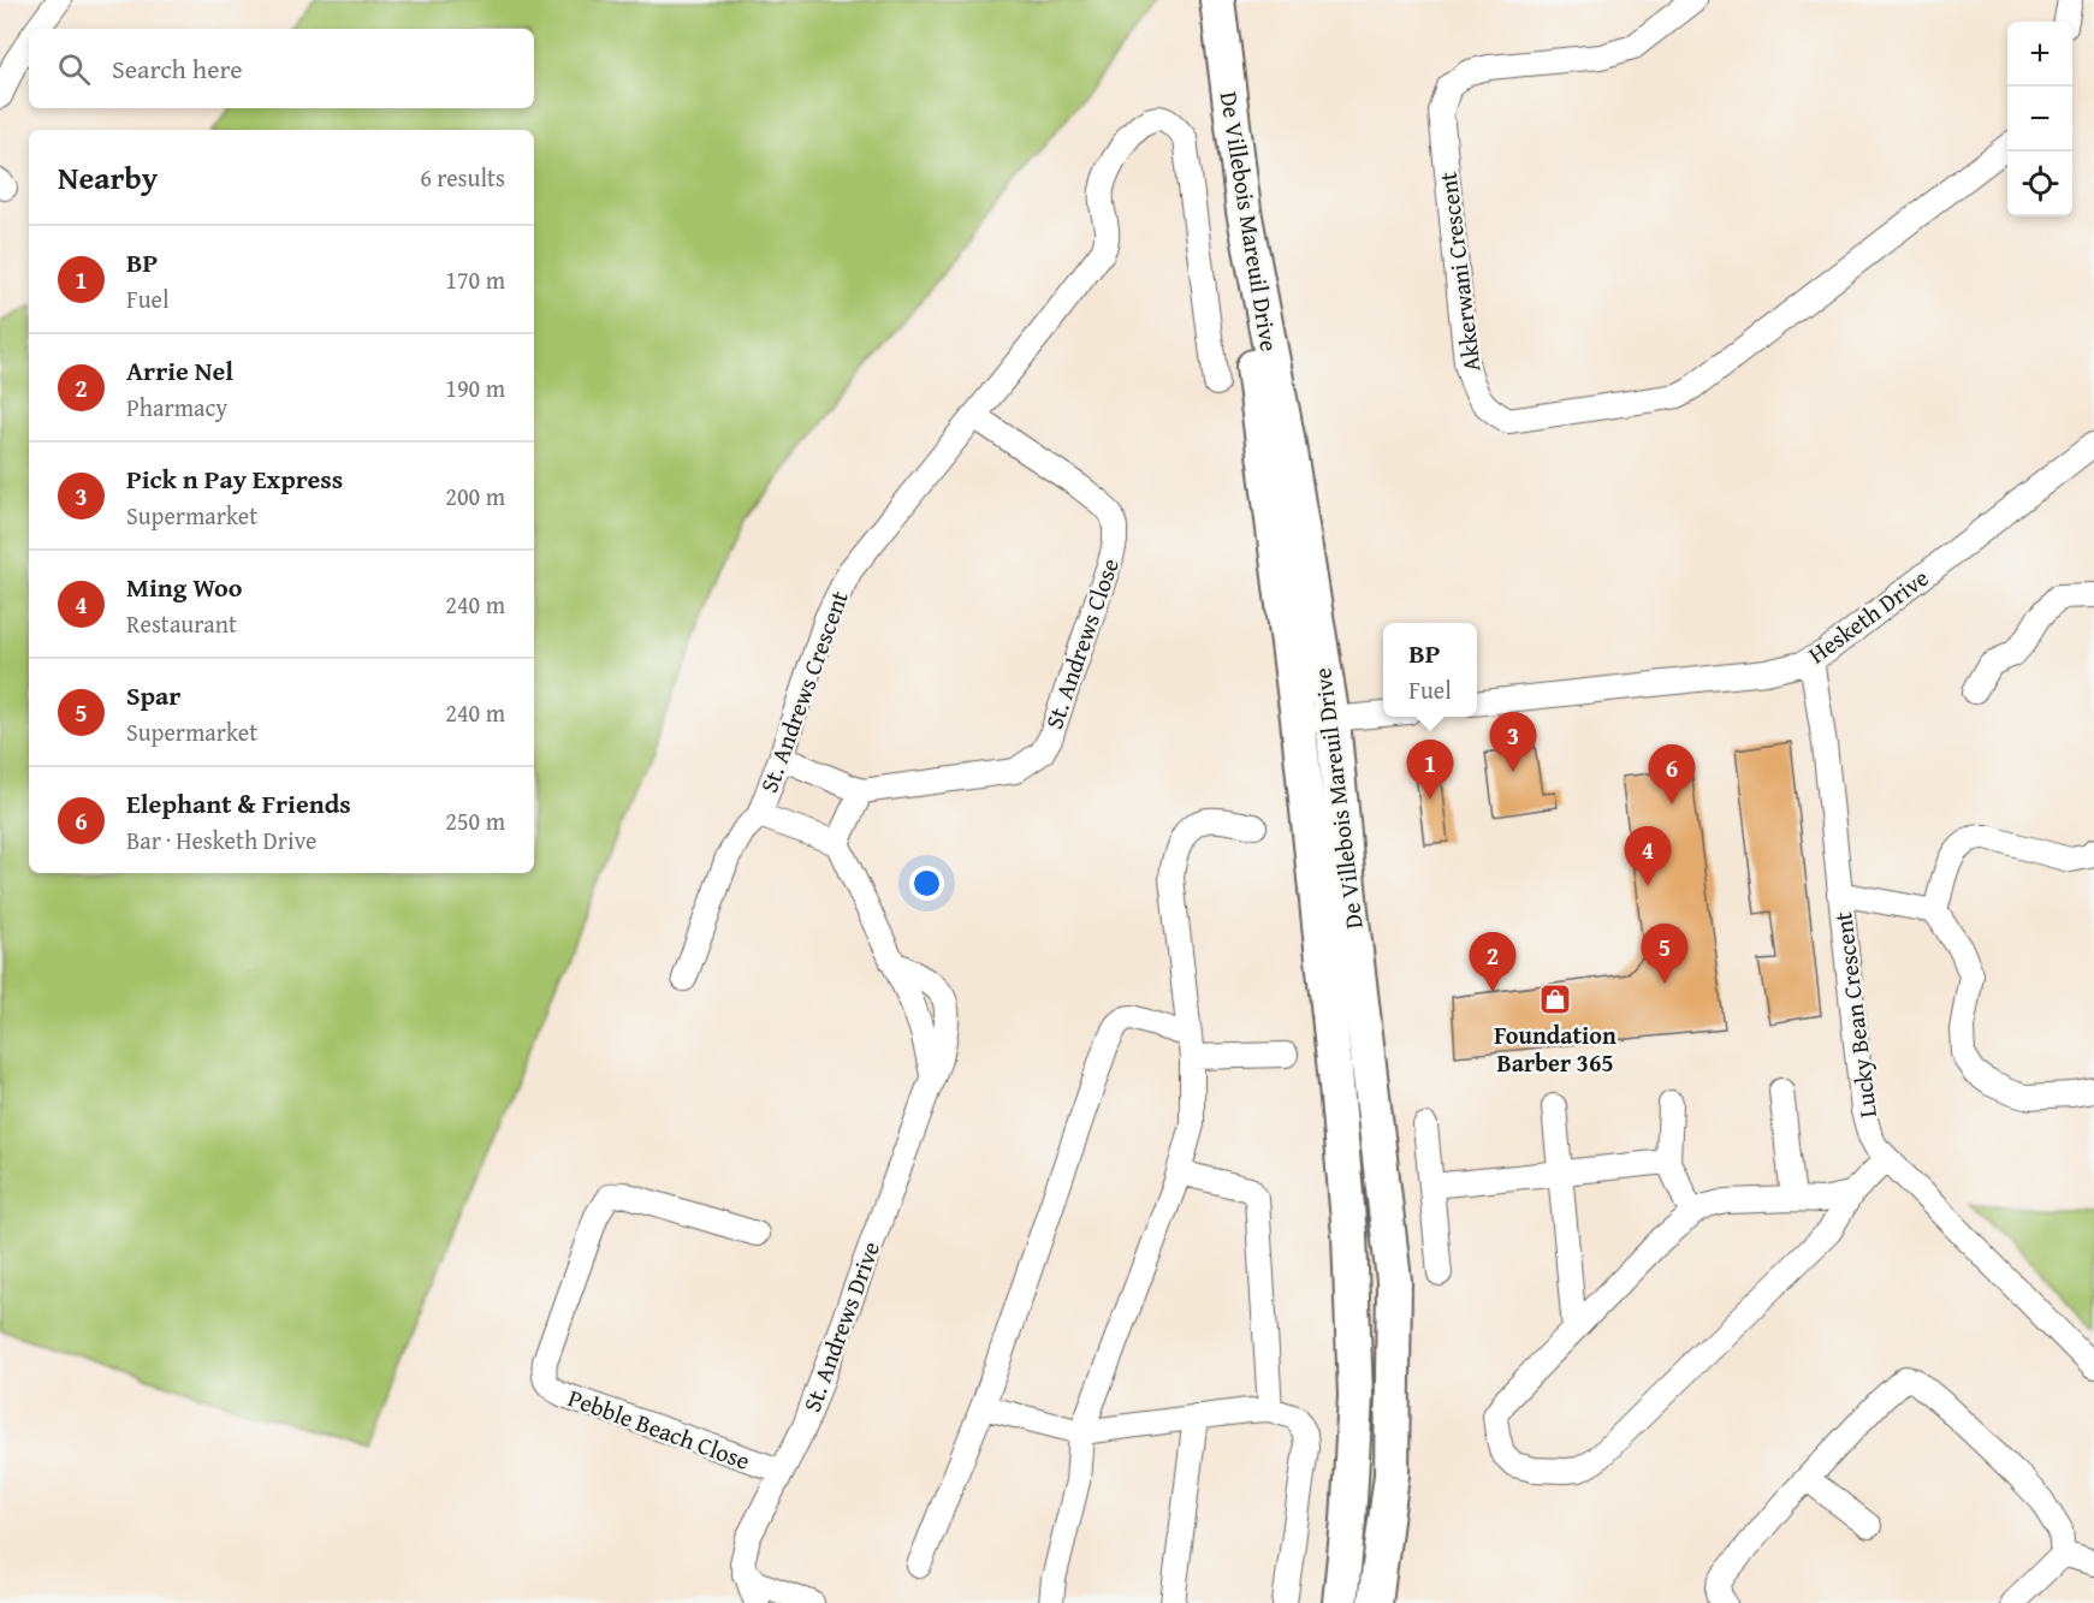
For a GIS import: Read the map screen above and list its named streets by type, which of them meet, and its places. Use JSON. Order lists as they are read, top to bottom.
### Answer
{
  "streets": {
    "main road": ["De Villebois Mareuil Drive"],
    "street": [
      "Akkerwani Crescent",
      "Hesketh Drive",
      "St. Andrews Close",
      "St. Andrews Crescent",
      "Lucky Bean Crescent",
      "St. Andrews Drive",
      "Pebble Beach Close"
    ]
  },
  "crossings": [
    ["Hesketh Drive", "Lucky Bean Crescent"],
    ["St. Andrews Close", "St. Andrews Crescent"],
    ["St. Andrews Drive", "Pebble Beach Close"]
  ],
  "places": {
    "shop": ["Foundation Barber 365"]
  },
  "page": {
    "map_buttons": ["+", "−"],
    "search": "Search here",
    "heading": ["Nearby", "6 results"],
    "list": [
      {
        "mark": "1",
        "name": "BP",
        "note": "Fuel",
        "value": "170 m"
      },
      {
        "mark": "2",
        "name": "Arrie Nel",
        "note": "Pharmacy",
        "value": "190 m"
      },
      {
        "mark": "3",
        "name": "Pick n Pay Express",
        "note": "Supermarket",
        "value": "200 m"
      },
      {
        "mark": "4",
        "name": "Ming Woo",
        "note": "Restaurant",
        "value": "240 m"
      },
      {
        "mark": "5",
        "name": "Spar",
        "note": "Supermarket",
        "value": "240 m"
      },
      {
        "mark": "6",
        "name": "Elephant & Friends",
        "note": "Bar · Hesketh Drive",
        "value": "250 m"
      }
    ],
    "popup": ["BP", "Fuel"],
    "pins": [
      "3",
      "1",
      "6",
      "4",
      "5",
      "2"
    ]
  }
}
